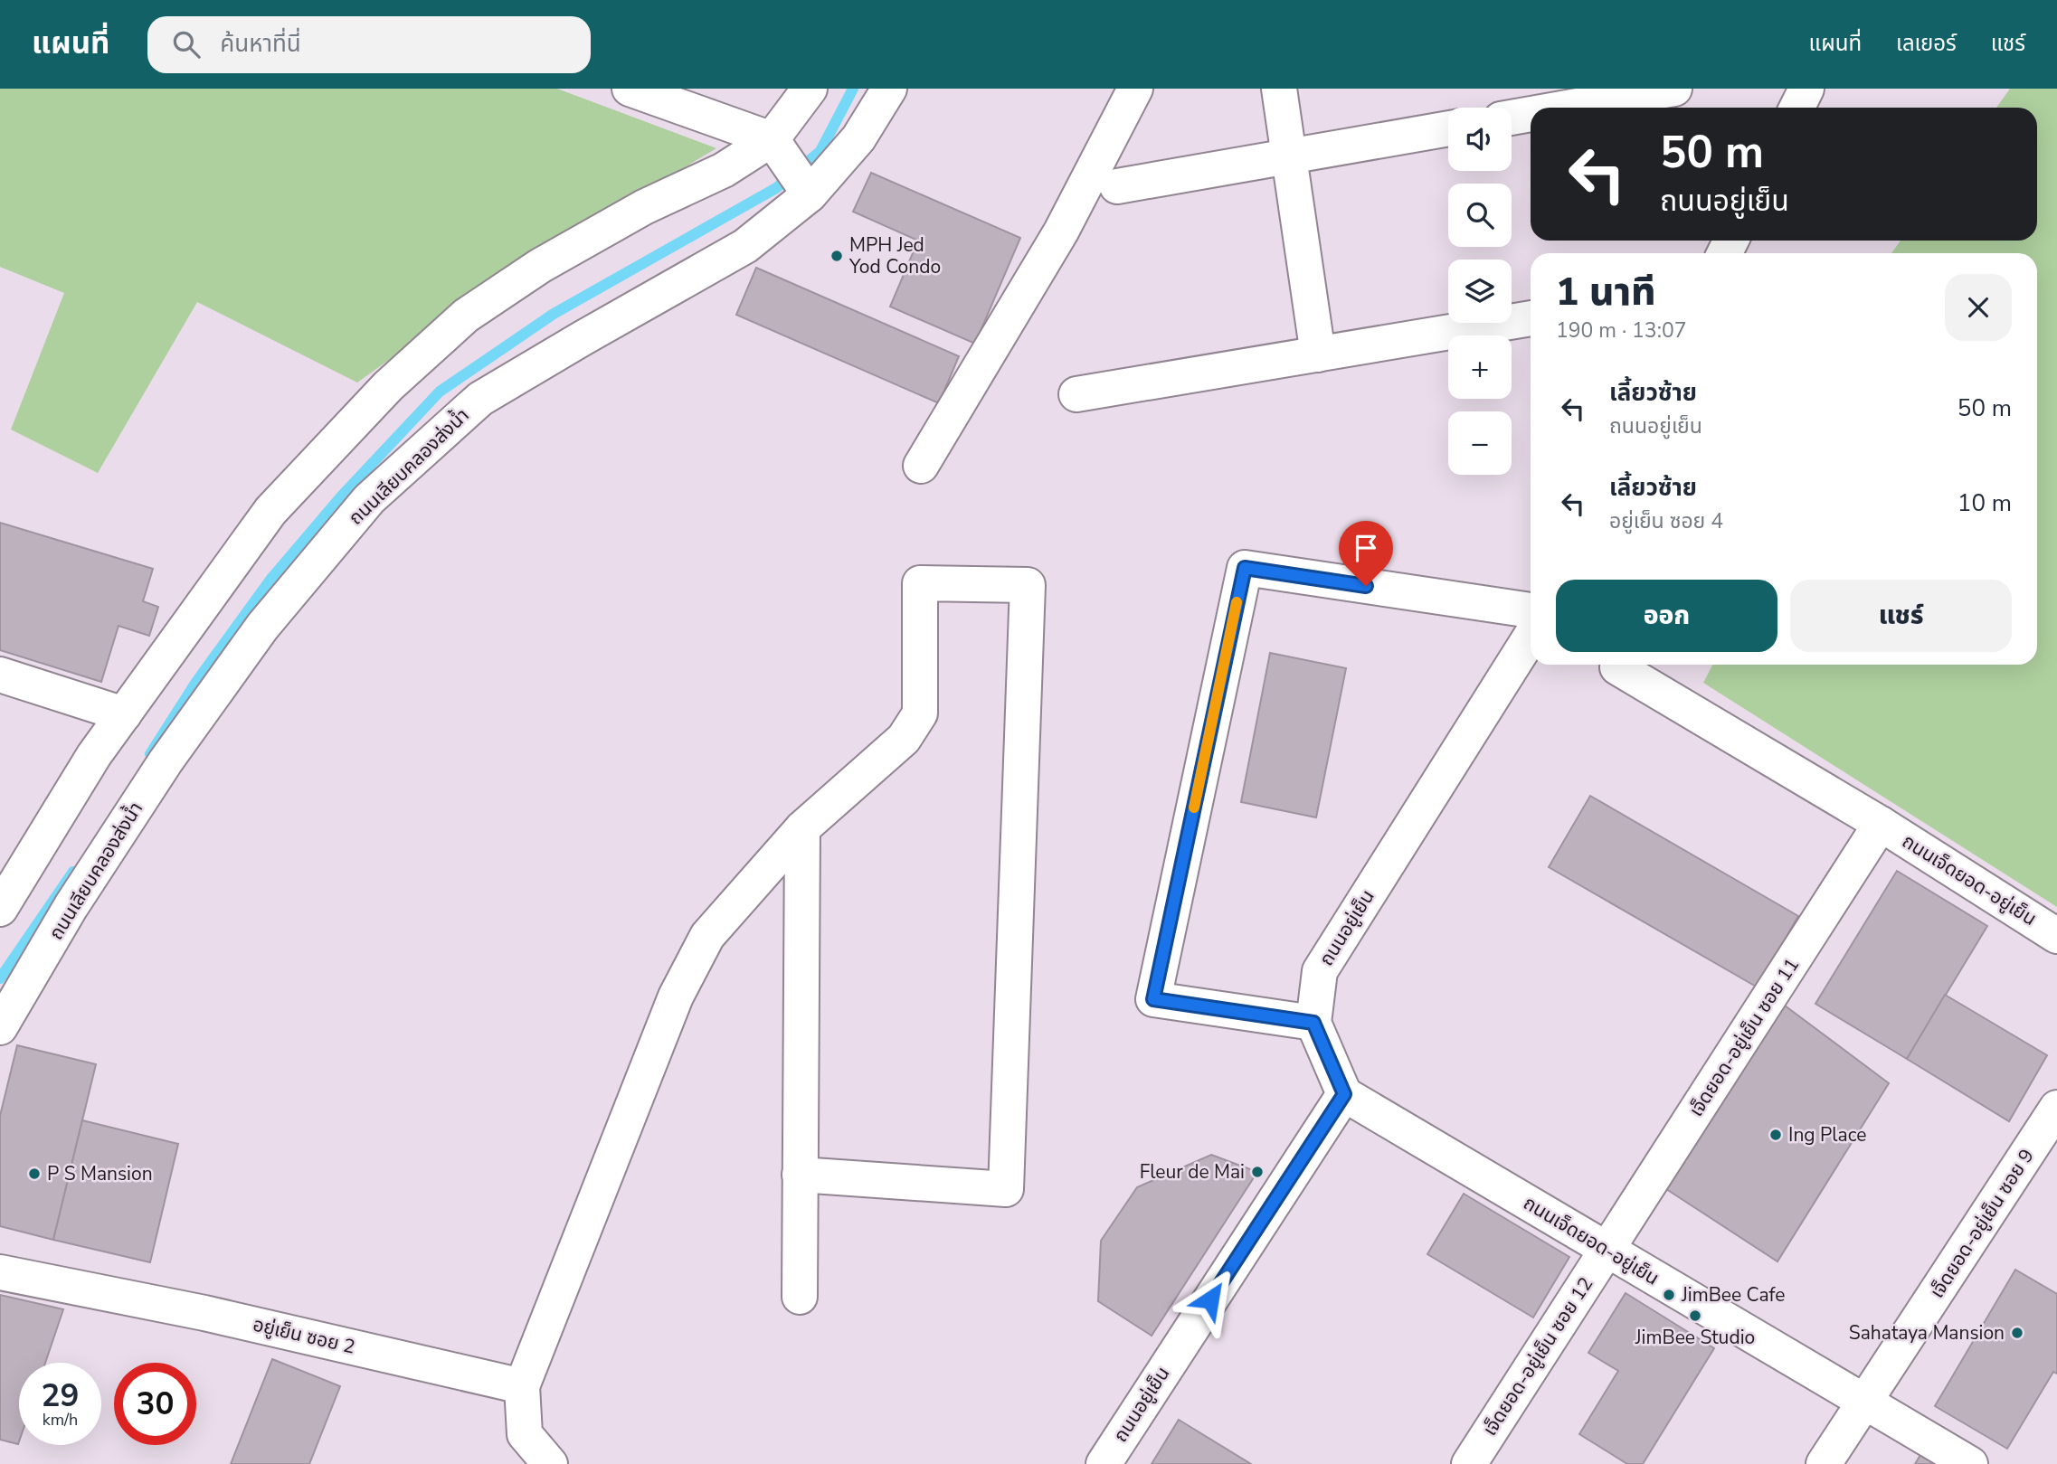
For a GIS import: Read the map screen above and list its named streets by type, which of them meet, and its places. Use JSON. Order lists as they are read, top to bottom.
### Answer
{
  "streets": {
    "street": [
      "ถนนเลียบคลองส่งน้ำ",
      "ถนนเจ็ดยอด-อยู่เย็น",
      "ถนนอยู่เย็น",
      "เจ็ดยอด-อยู่เย็น ซอย 11",
      "เจ็ดยอด-อยู่เย็น ซอย 9",
      "อยู่เย็น ซอย 2",
      "เจ็ดยอด-อยู่เย็น ซอย 12"
    ]
  },
  "crossings": [
    ["ถนนเจ็ดยอด-อยู่เย็น", "ถนนอยู่เย็น"],
    ["ถนนเจ็ดยอด-อยู่เย็น", "เจ็ดยอด-อยู่เย็น ซอย 11"],
    ["ถนนเจ็ดยอด-อยู่เย็น", "เจ็ดยอด-อยู่เย็น ซอย 9"],
    ["ถนนเจ็ดยอด-อยู่เย็น", "เจ็ดยอด-อยู่เย็น ซอย 12"],
    ["เจ็ดยอด-อยู่เย็น ซอย 11", "เจ็ดยอด-อยู่เย็น ซอย 12"]
  ],
  "places": [
    "MPH Jed Yod Condo",
    "Ing Place",
    "Fleur de Mai",
    "P S Mansion",
    "JimBee Cafe",
    "JimBee Studio",
    "Sahataya Mansion"
  ],
  "page": {
    "header": "แผนที่",
    "search": "ค้นหาที่นี่",
    "nav": ["แผนที่", "เลเยอร์", "แชร์"],
    "map_buttons": ["+", "−"],
    "turn": ["50 m", "ถนนอยู่เย็น"],
    "heading": ["1 นาที", "190 m · 13:07"],
    "list": [
      {
        "name": "เลี้ยวซ้าย",
        "note": "ถนนอยู่เย็น",
        "value": "50 m"
      },
      {
        "name": "เลี้ยวซ้าย",
        "note": "อยู่เย็น ซอย 4",
        "value": "10 m"
      }
    ],
    "buttons": ["ออก", "แชร์"],
    "speed": "29 km/h",
    "limit": "30"
  }
}
